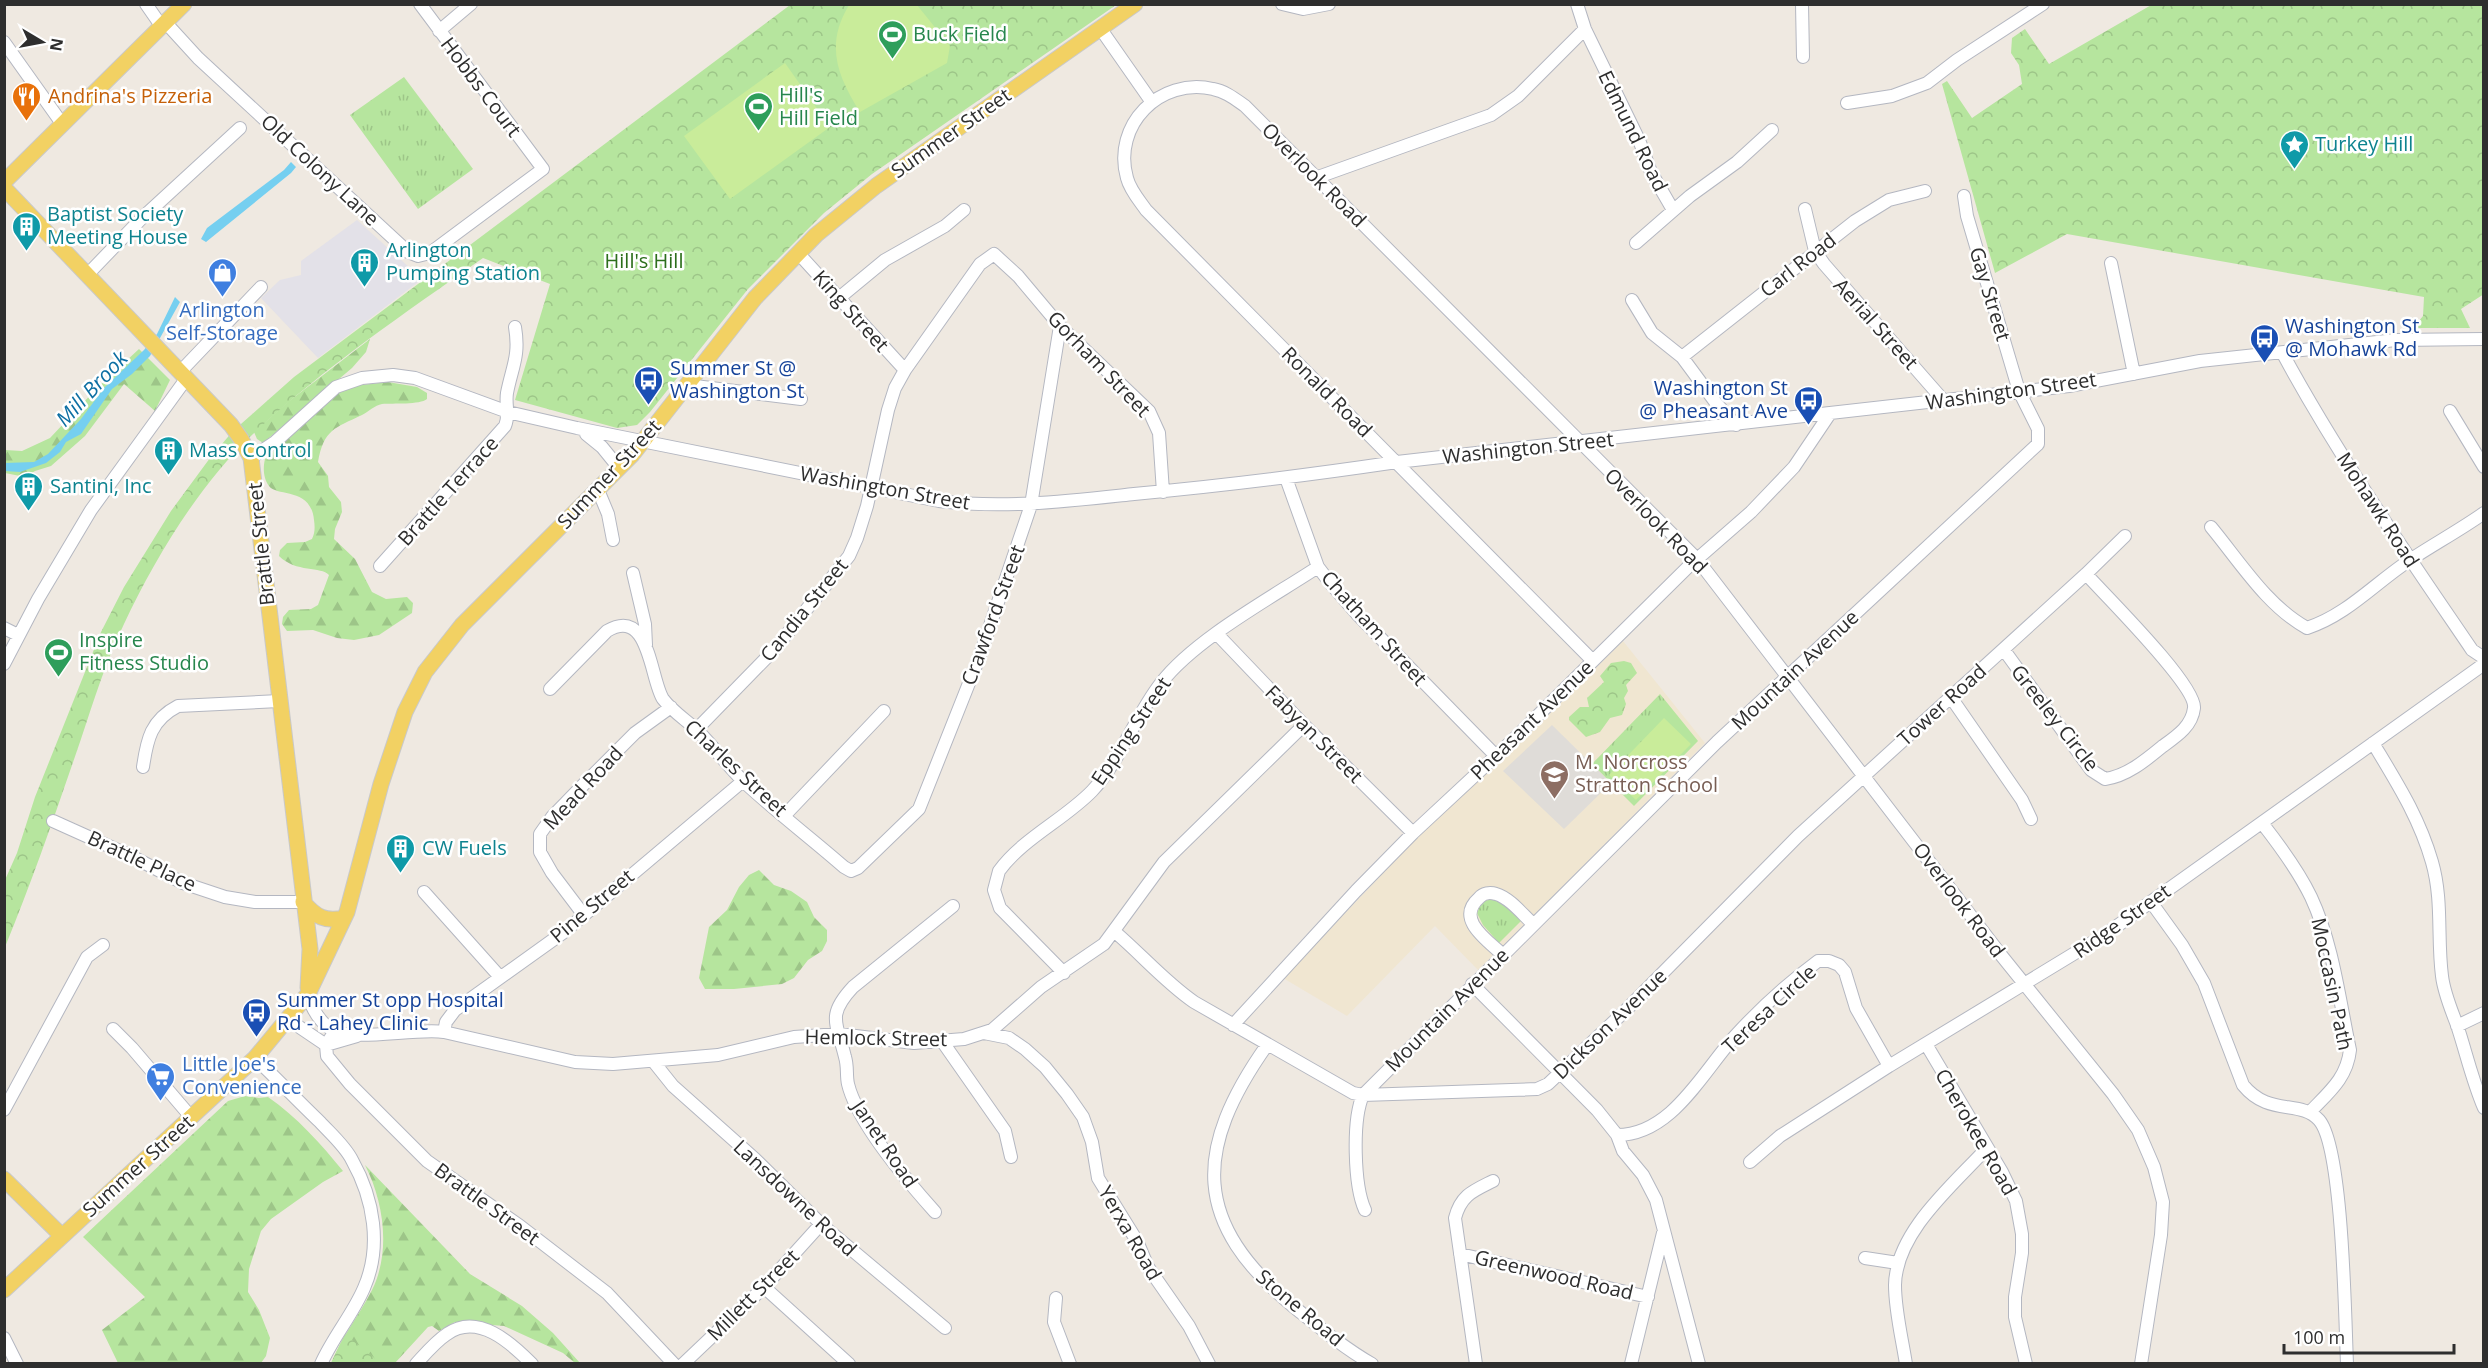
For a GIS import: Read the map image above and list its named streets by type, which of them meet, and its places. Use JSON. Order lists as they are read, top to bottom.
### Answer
{
  "streets": {
    "main road": ["Summer Street", "Brattle Street"],
    "street": [
      "Hobbs Court",
      "Edmund Road",
      "Old Colony Lane",
      "Overlook Road",
      "Carl Road",
      "Gay Street",
      "King Street",
      "Aerial Street",
      "Gorham Street",
      "Washington Street",
      "Ronald Road",
      "Brattle Terrace",
      "Mohawk Road",
      "Candia Street",
      "Crawford Street",
      "Chatham Street",
      "Mountain Avenue",
      "Tower Road",
      "Greeley Circle",
      "Pheasant Avenue",
      "Epping Street",
      "Fabyan Street",
      "Charles Street",
      "Mead Road",
      "Brattle Place",
      "Pine Street",
      "Ridge Street",
      "Moccasin Path",
      "Teresa Circle",
      "Dickson Avenue",
      "Hemlock Street",
      "Cherokee Road",
      "Janet Road",
      "Lansdowne Road",
      "Yerxa Road",
      "Greenwood Road",
      "Millett Street",
      "Stone Road"
    ]
  },
  "crossings": [
    ["Hobbs Court", "Old Colony Lane"],
    ["Summer Street", "King Street"],
    ["Summer Street", "Washington Street"],
    ["Summer Street", "Brattle Street"],
    ["Overlook Road", "Washington Street"],
    ["Overlook Road", "Ronald Road"],
    ["Overlook Road", "Mountain Avenue"],
    ["Overlook Road", "Tower Road"],
    ["Overlook Road", "Pheasant Avenue"],
    ["Overlook Road", "Ridge Street"],
    ["Overlook Road", "Dickson Avenue"],
    ["Carl Road", "Aerial Street"],
    ["Gay Street", "Washington Street"],
    ["Gay Street", "Mountain Avenue"],
    ["King Street", "Candia Street"],
    ["Aerial Street", "Washington Street"],
    ["Gorham Street", "Washington Street"],
    ["Gorham Street", "Candia Street"],
    ["Gorham Street", "Crawford Street"],
    ["Washington Street", "Ronald Road"],
    ["Washington Street", "Brattle Terrace"],
    ["Washington Street", "Mohawk Road"],
    ["Washington Street", "Brattle Street"],
    ["Washington Street", "Candia Street"],
    ["Washington Street", "Crawford Street"],
    ["Washington Street", "Chatham Street"],
    ["Washington Street", "Mountain Avenue"],
    ["Washington Street", "Pheasant Avenue"],
    ["Ronald Road", "Pheasant Avenue"],
    ["Brattle Street", "Brattle Place"],
    ["Brattle Street", "Hemlock Street"],
    ["Candia Street", "Charles Street"],
    ["Crawford Street", "Charles Street"],
    ["Chatham Street", "Pheasant Avenue"],
    ["Chatham Street", "Epping Street"],
    ["Mountain Avenue", "Dickson Avenue"],
    ["Tower Road", "Greeley Circle"],
    ["Tower Road", "Dickson Avenue"],
    ["Pheasant Avenue", "Fabyan Street"],
    ["Pheasant Avenue", "Dickson Avenue"],
    ["Epping Street", "Fabyan Street"],
    ["Epping Street", "Hemlock Street"],
    ["Fabyan Street", "Hemlock Street"],
    ["Charles Street", "Mead Road"],
    ["Charles Street", "Pine Street"],
    ["Mead Road", "Pine Street"],
    ["Pine Street", "Hemlock Street"],
    ["Ridge Street", "Moccasin Path"],
    ["Ridge Street", "Teresa Circle"],
    ["Ridge Street", "Cherokee Road"],
    ["Dickson Avenue", "Hemlock Street"],
    ["Dickson Avenue", "Stone Road"],
    ["Hemlock Street", "Janet Road"],
    ["Hemlock Street", "Lansdowne Road"],
    ["Hemlock Street", "Yerxa Road"],
    ["Lansdowne Road", "Millett Street"]
  ],
  "water": ["Mill Brook"],
  "parks": ["Hill's Hill"],
  "places": {
    "sports": ["Buck Field", "Hill's Hill Field", "Inspire Fitness Studio"],
    "restaurant": ["Andrina's Pizzeria"],
    "place": ["Turkey Hill"],
    "building": [
      "Baptist Society Meeting House",
      "Arlington Pumping Station",
      "Mass Control",
      "Santini, Inc",
      "CW Fuels"
    ],
    "shop": ["Arlington Self-Storage"],
    "bus stop": [
      "Washington St @ Mohawk Rd",
      "Summer St @ Washington St",
      "Washington St @ Pheasant Ave",
      "Summer St opp Hospital Rd - Lahey Clinic"
    ],
    "school or university": ["M. Norcross Stratton School"],
    "supermarket": ["Little Joe's Convenience"]
  },
  "scale_bar": "100 m",
  "north": "right"
}
